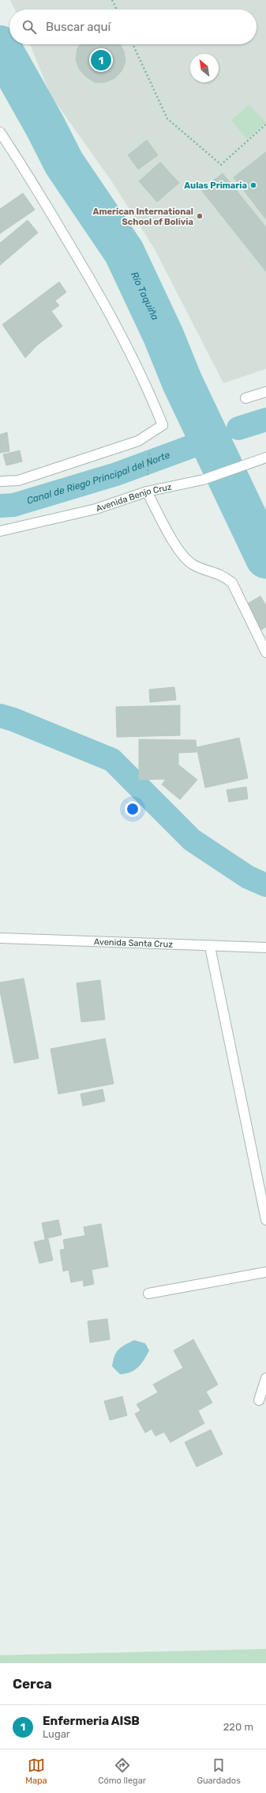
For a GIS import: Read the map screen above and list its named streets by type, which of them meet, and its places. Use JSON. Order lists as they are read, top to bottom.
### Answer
{
  "streets": {
    "street": ["Avenida Benjo Cruz", "Avenida Santa Cruz"]
  },
  "water": ["Río Taquiña", "Canal de Riego Principal del Norte"],
  "places": ["Aulas Primaria", "American International School of Bolivia"],
  "north": "top left",
  "page": {
    "search": "Buscar aquí",
    "pins": "1",
    "heading": "Cerca",
    "list": [
      {
        "mark": "1",
        "name": "Enfermeria AISB",
        "note": "Lugar",
        "value": "220 m"
      }
    ],
    "nav": ["Mapa", "Cómo llegar", "Guardados"]
  }
}
